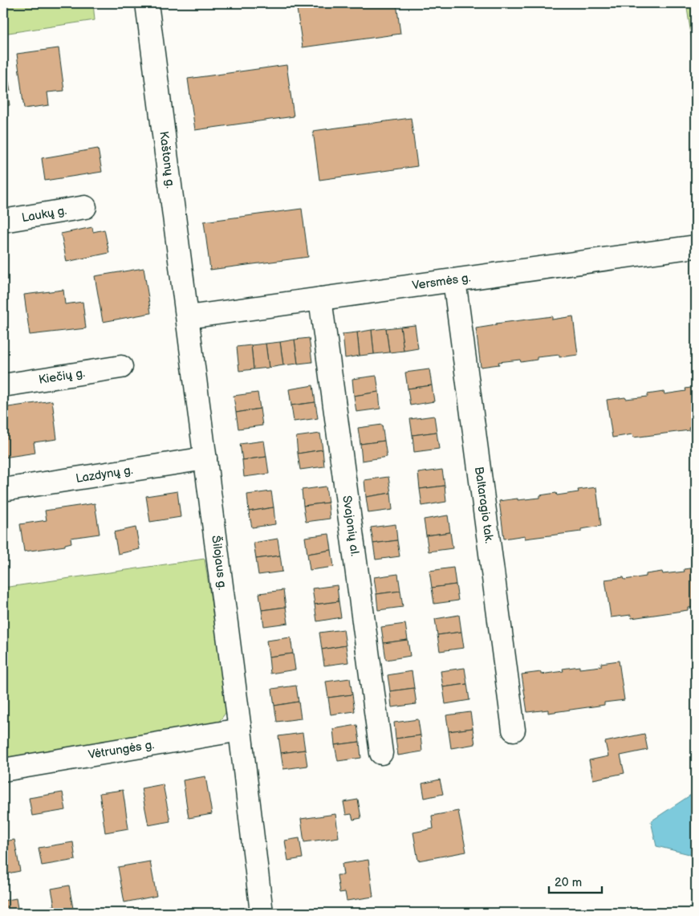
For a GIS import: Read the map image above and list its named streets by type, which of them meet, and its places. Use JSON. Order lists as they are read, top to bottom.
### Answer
{
  "streets": {
    "street": [
      "Kaštonų g.",
      "Laukų g.",
      "Versmės g.",
      "Kiečių g.",
      "Lazdynų g.",
      "Baltaragio tak.",
      "Svajonių al.",
      "Šilojaus g.",
      "Vėtrungės g."
    ]
  },
  "crossings": [
    ["Kaštonų g.", "Versmės g."],
    ["Kaštonų g.", "Šilojaus g."],
    ["Versmės g.", "Baltaragio tak."],
    ["Versmės g.", "Svajonių al."],
    ["Versmės g.", "Šilojaus g."],
    ["Lazdynų g.", "Šilojaus g."],
    ["Šilojaus g.", "Vėtrungės g."]
  ],
  "scale_bar": "20 m"
}
